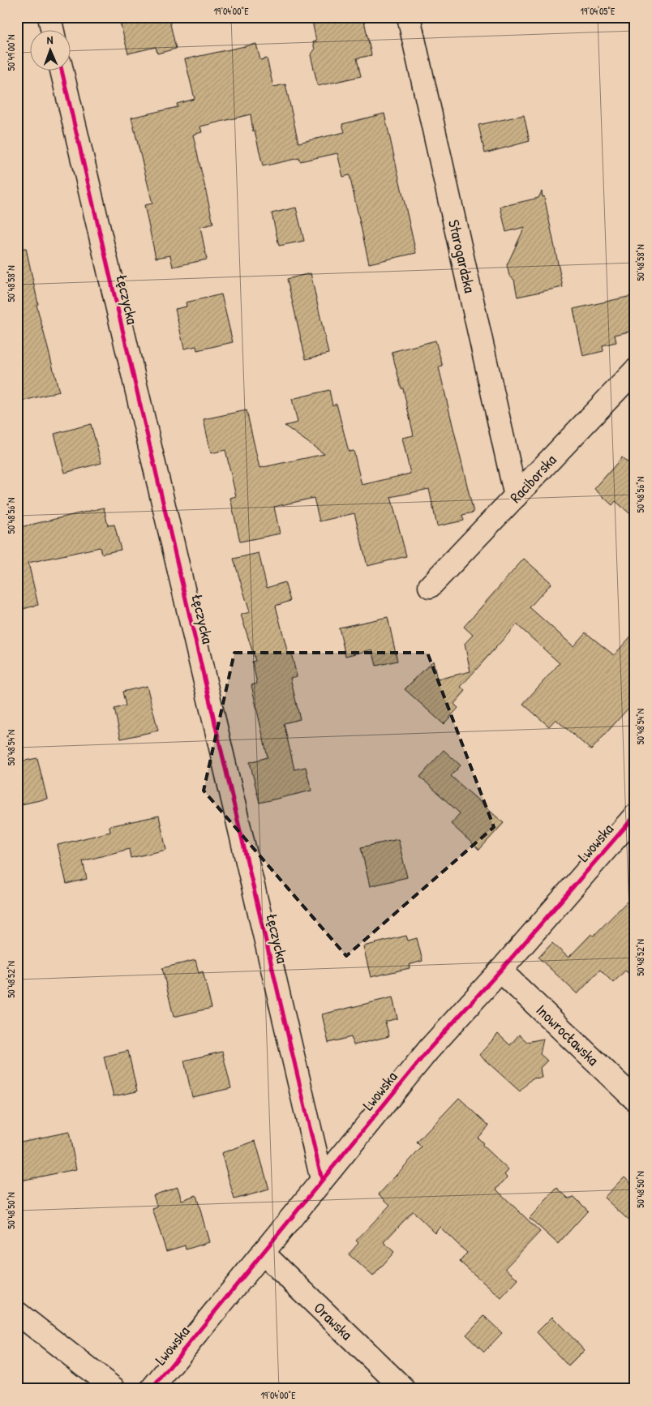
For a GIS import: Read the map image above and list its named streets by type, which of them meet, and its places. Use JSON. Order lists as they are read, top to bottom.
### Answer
{
  "streets": {
    "street": [
      "Starogardzka",
      "Łęczycka",
      "Raciborska",
      "Lwowska",
      "Inowrocławska",
      "Orawska"
    ]
  },
  "crossings": [
    ["Starogardzka", "Raciborska"],
    ["Łęczycka", "Lwowska"],
    ["Lwowska", "Inowrocławska"],
    ["Lwowska", "Orawska"]
  ],
  "north": "top",
  "coordinates": [
    "19°04'00\"E",
    "19°04'05\"E",
    "50°49'00\"N",
    "50°48'58\"N",
    "50°48'56\"N",
    "50°48'54\"N",
    "50°48'52\"N",
    "50°48'50\"N"
  ]
}
